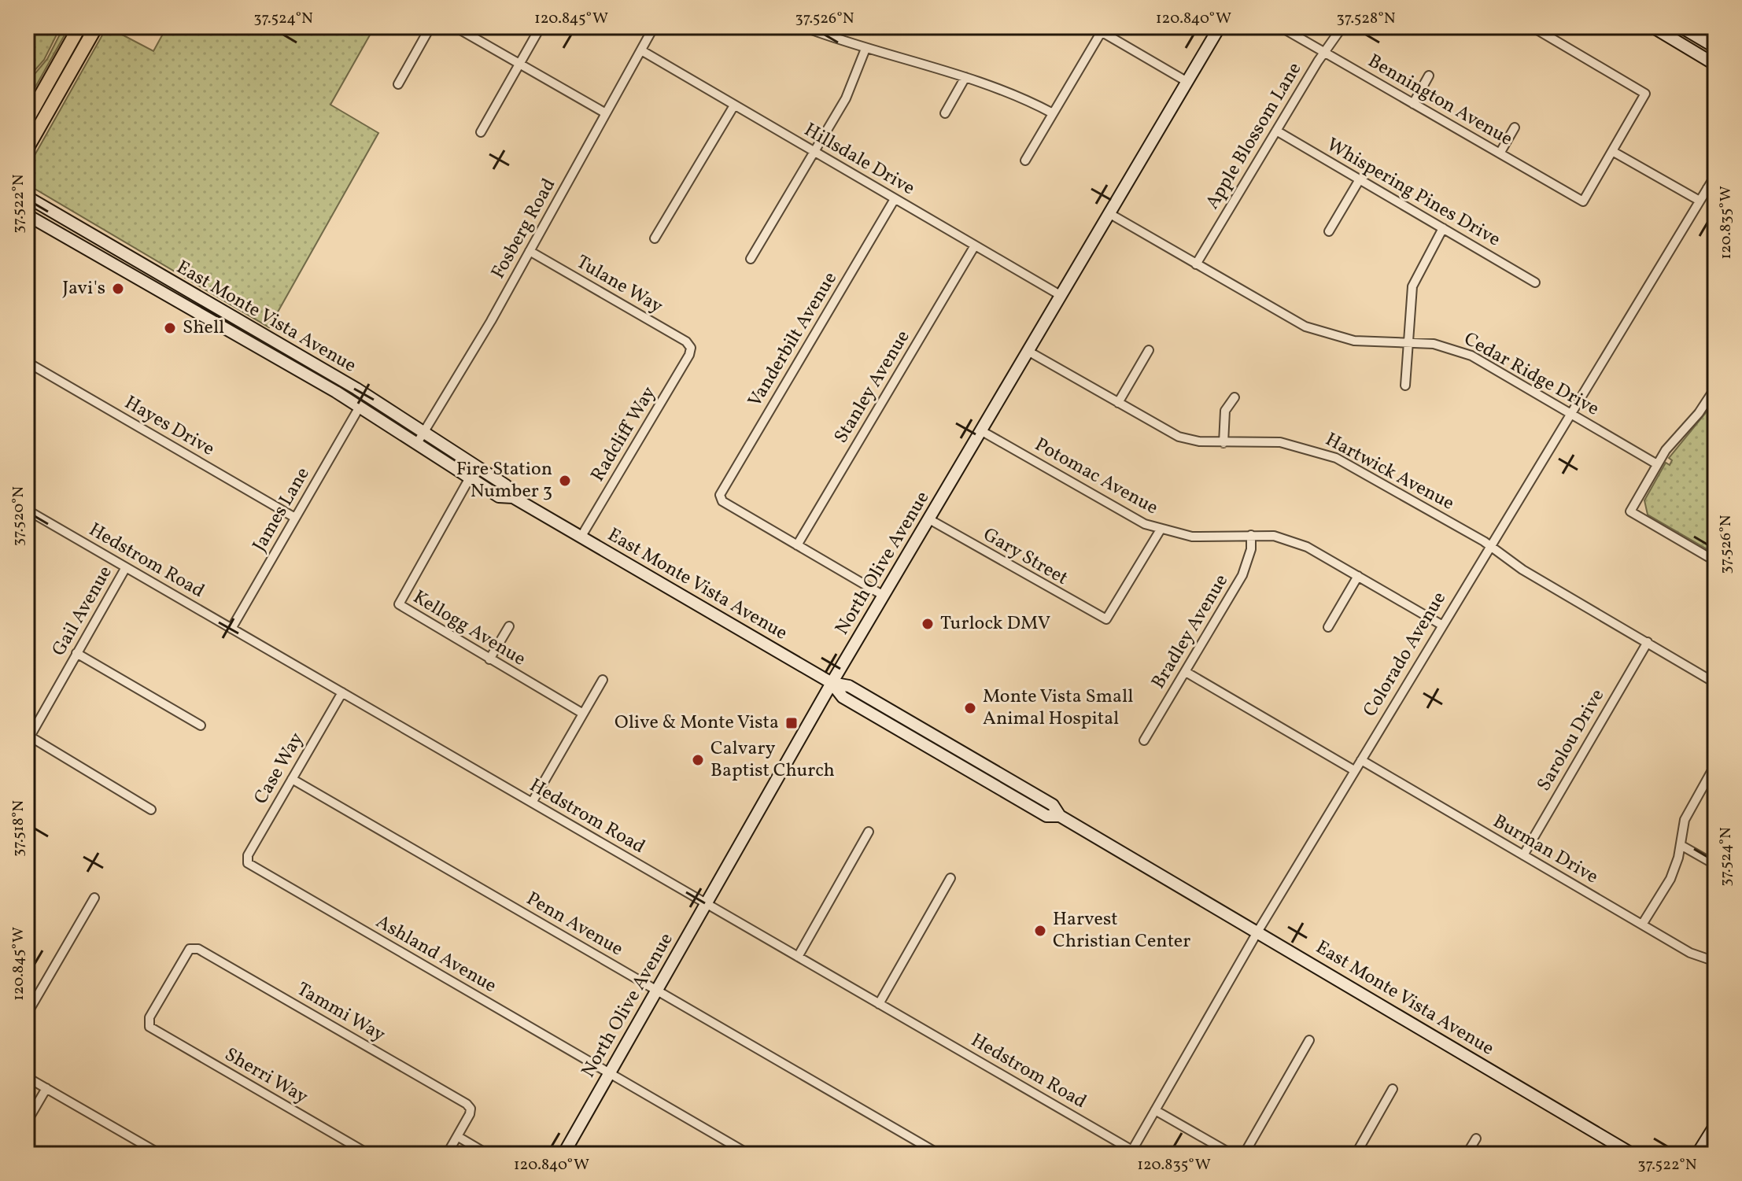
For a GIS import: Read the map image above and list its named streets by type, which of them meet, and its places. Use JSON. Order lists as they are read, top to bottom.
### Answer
{
  "streets": {
    "main road": ["East Monte Vista Avenue", "North Olive Avenue"],
    "street": [
      "Bennington Avenue",
      "Apple Blossom Lane",
      "Hillsdale Drive",
      "Whispering Pines Drive",
      "Fosberg Road",
      "Tulane Way",
      "Vanderbilt Avenue",
      "Cedar Ridge Drive",
      "Stanley Avenue",
      "Hayes Drive",
      "Radcliff Way",
      "Hartwick Avenue",
      "Potomac Avenue",
      "James Lane",
      "Gary Street",
      "Hedstrom Road",
      "Gail Avenue",
      "Kellogg Avenue",
      "Bradley Avenue",
      "Colorado Avenue",
      "Sarolou Drive",
      "Case Way",
      "Burman Drive",
      "Penn Avenue",
      "Ashland Avenue",
      "Tammi Way",
      "Sherri Way"
    ]
  },
  "crossings": [
    ["Bennington Avenue", "Apple Blossom Lane"],
    ["Apple Blossom Lane", "Whispering Pines Drive"],
    ["Apple Blossom Lane", "Cedar Ridge Drive"],
    ["Hillsdale Drive", "Fosberg Road"],
    ["Hillsdale Drive", "Vanderbilt Avenue"],
    ["Hillsdale Drive", "Stanley Avenue"],
    ["Hillsdale Drive", "North Olive Avenue"],
    ["Fosberg Road", "Tulane Way"],
    ["Fosberg Road", "East Monte Vista Avenue"],
    ["Tulane Way", "Radcliff Way"],
    ["East Monte Vista Avenue", "Radcliff Way"],
    ["East Monte Vista Avenue", "James Lane"],
    ["East Monte Vista Avenue", "North Olive Avenue"],
    ["East Monte Vista Avenue", "Kellogg Avenue"],
    ["East Monte Vista Avenue", "Colorado Avenue"],
    ["Vanderbilt Avenue", "Stanley Avenue"],
    ["Cedar Ridge Drive", "North Olive Avenue"],
    ["Cedar Ridge Drive", "Colorado Avenue"],
    ["Hayes Drive", "James Lane"],
    ["Hartwick Avenue", "North Olive Avenue"],
    ["Hartwick Avenue", "Colorado Avenue"],
    ["Hartwick Avenue", "Sarolou Drive"],
    ["Potomac Avenue", "Gary Street"],
    ["Potomac Avenue", "North Olive Avenue"],
    ["Potomac Avenue", "Bradley Avenue"],
    ["Potomac Avenue", "Colorado Avenue"],
    ["James Lane", "Hedstrom Road"],
    ["Gary Street", "North Olive Avenue"],
    ["Hedstrom Road", "North Olive Avenue"],
    ["Hedstrom Road", "Gail Avenue"],
    ["Hedstrom Road", "Colorado Avenue"],
    ["Hedstrom Road", "Case Way"],
    ["North Olive Avenue", "Penn Avenue"],
    ["North Olive Avenue", "Ashland Avenue"],
    ["Colorado Avenue", "Burman Drive"],
    ["Sarolou Drive", "Burman Drive"],
    ["Case Way", "Penn Avenue"],
    ["Case Way", "Ashland Avenue"],
    ["Tammi Way", "Sherri Way"]
  ],
  "places": {
    "other": [
      "Javi's",
      "Shell",
      "Fire Station Number 3",
      "Turlock DMV",
      "Monte Vista Small Animal Hospital",
      "Calvary Baptist Church",
      "Harvest Christian Center"
    ],
    "transit": ["Olive & Monte Vista"]
  },
  "coordinates": [
    "37.524°N",
    "120.845°W",
    "37.526°N",
    "120.840°W",
    "37.528°N",
    "37.522°N",
    "120.835°W",
    "37.520°N",
    "37.518°N"
  ]
}
